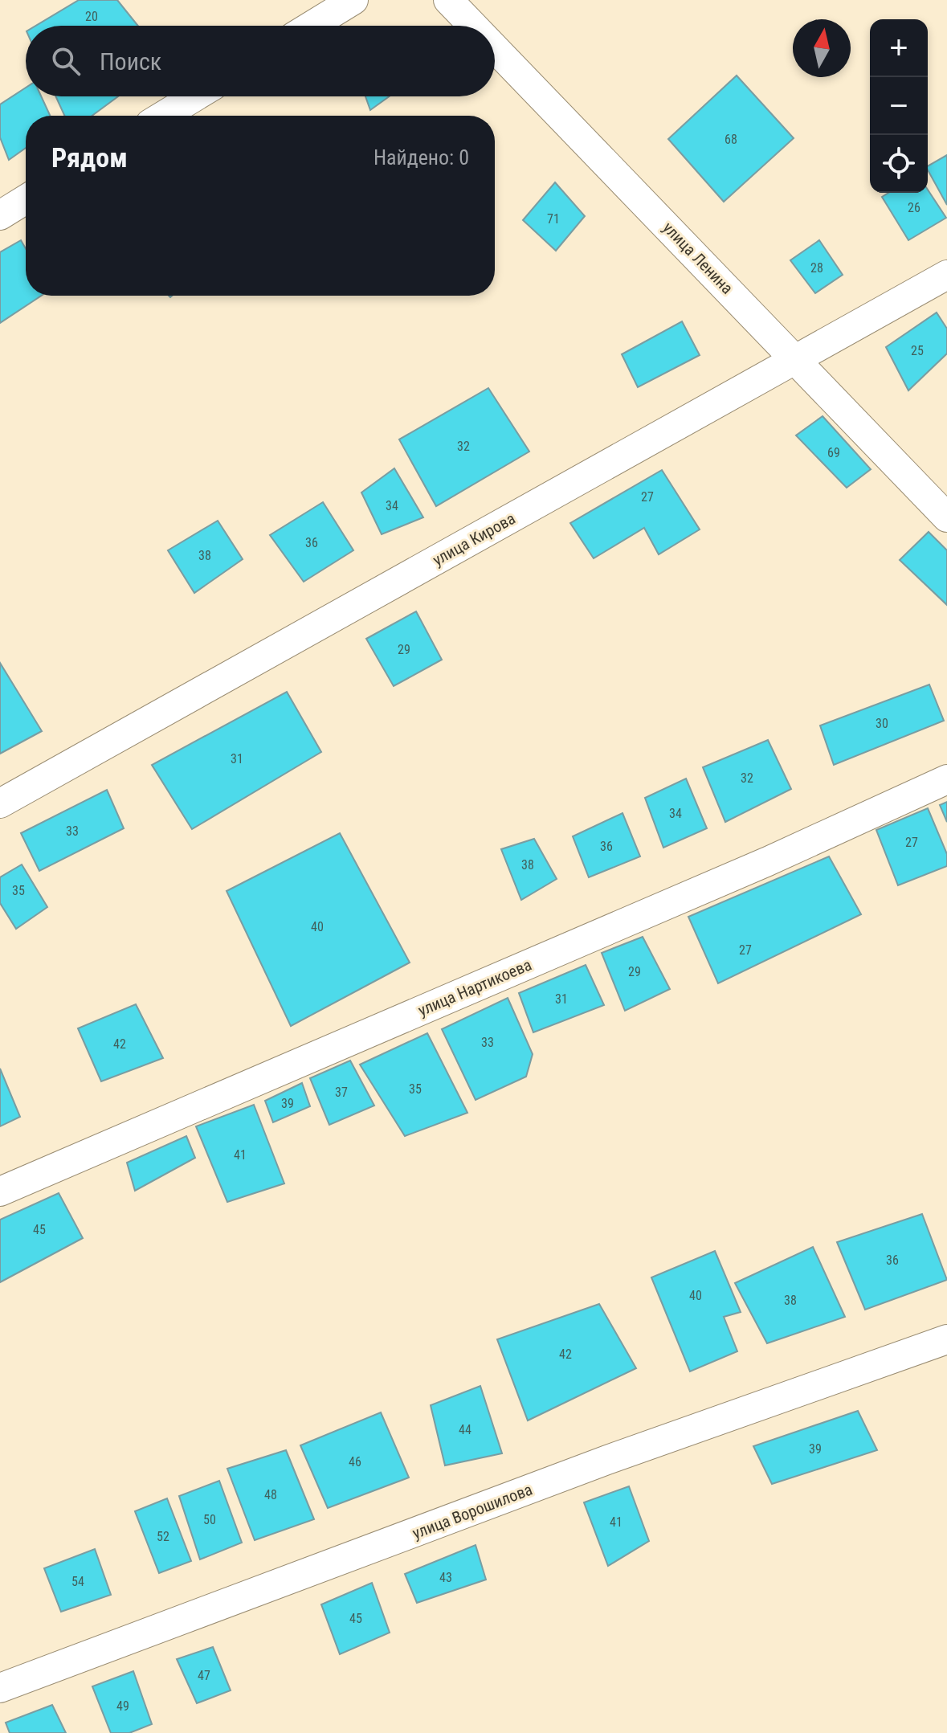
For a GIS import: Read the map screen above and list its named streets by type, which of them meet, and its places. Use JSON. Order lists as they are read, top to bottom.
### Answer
{
  "streets": {
    "street": [
      "улица Ленина",
      "улица Кирова",
      "улица Нартикоева",
      "улица Ворошилова"
    ]
  },
  "crossings": [
    ["улица Ленина", "улица Кирова"]
  ],
  "house_numbers": [
    "20",
    "68",
    "26",
    "71",
    "28",
    "25",
    "32",
    "69",
    "27",
    "34",
    "36",
    "38",
    "29",
    "30",
    "31",
    "32",
    "34",
    "33",
    "27",
    "36",
    "38",
    "35",
    "40",
    "27",
    "29",
    "31",
    "33",
    "42",
    "35",
    "37",
    "39",
    "41",
    "45",
    "36",
    "40",
    "38",
    "42",
    "44",
    "39",
    "46",
    "48",
    "50",
    "41",
    "52",
    "43",
    "54",
    "45",
    "47",
    "49"
  ],
  "north": "top",
  "page": {
    "map_buttons": ["+", "−"],
    "search": "Поиск",
    "heading": ["Рядом", "Найдено: 0"]
  }
}
